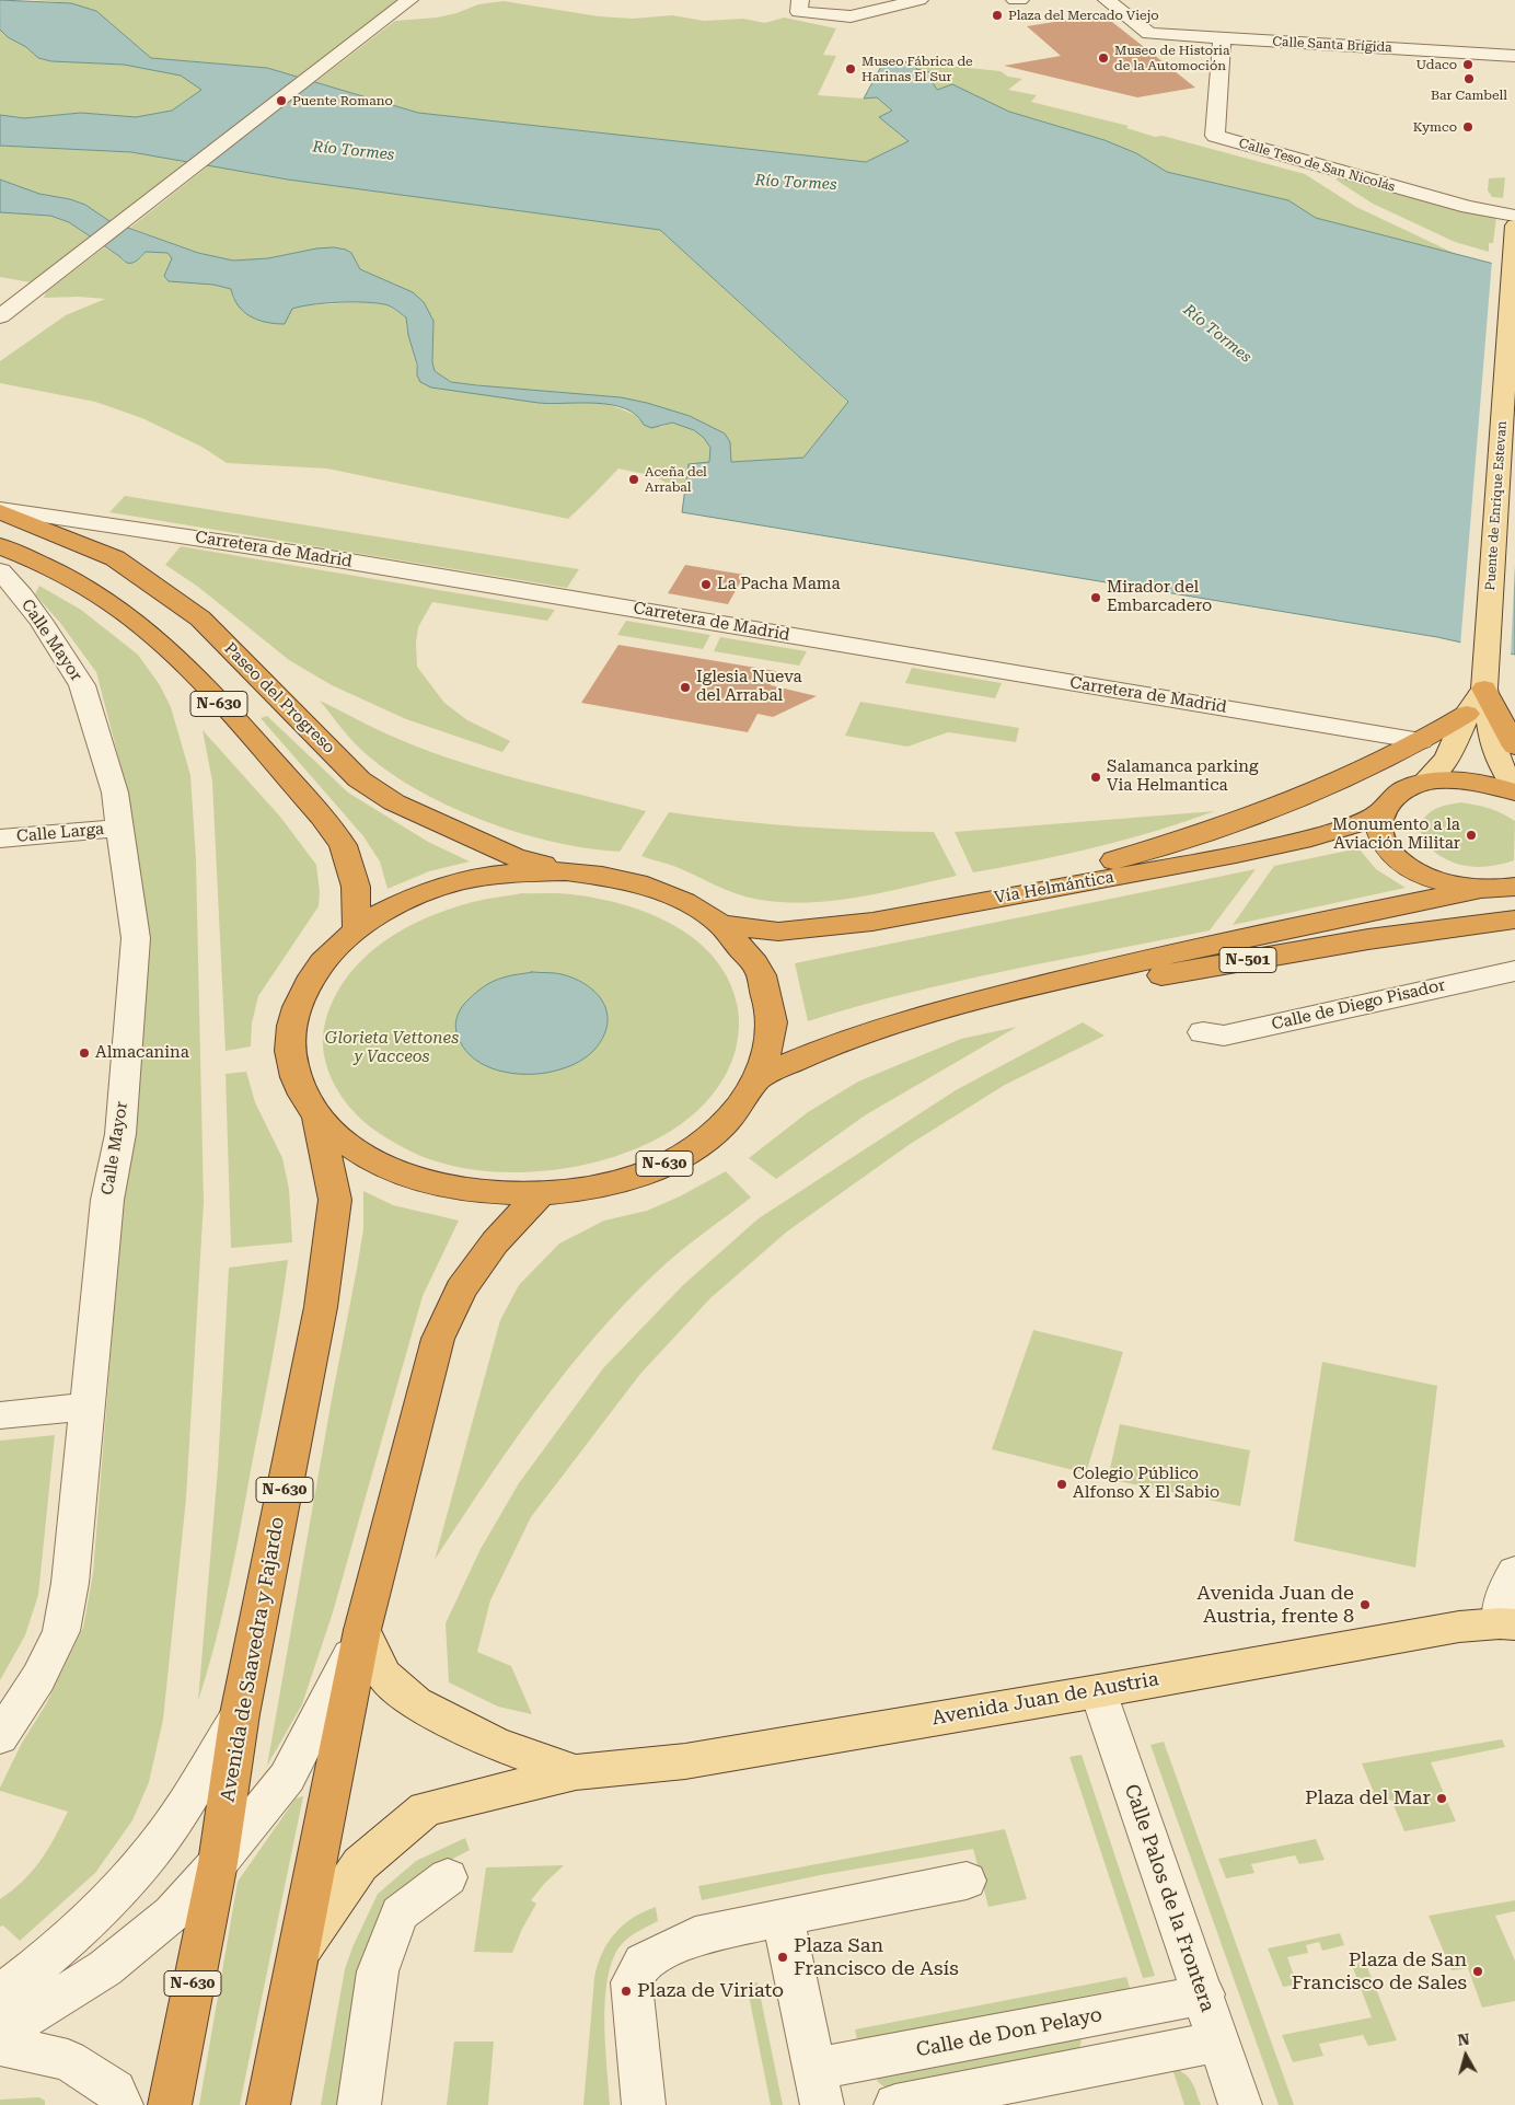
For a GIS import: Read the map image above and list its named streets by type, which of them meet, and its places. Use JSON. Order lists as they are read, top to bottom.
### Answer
{
  "streets": {
    "highway": [
      "Paseo del Progreso",
      "N-630",
      "Vía Helmántica",
      "N-501",
      "Avenida de Saavedra y Fajardo"
    ],
    "main road": ["Puente de Enrique Estevan", "Avenida Juan de Austria"],
    "street": [
      "Calle Santa Brígida",
      "Calle Teso de San Nicolás",
      "Carretera de Madrid",
      "Calle Mayor",
      "Calle Larga",
      "Calle de Diego Pisador",
      "Calle Palos de la Frontera",
      "Calle de Don Pelayo"
    ]
  },
  "crossings": [
    ["Calle Santa Brígida", "Calle Teso de San Nicolás"],
    ["Carretera de Madrid", "Paseo del Progreso"],
    ["Calle Mayor", "N-630"],
    ["Calle Mayor", "Calle Larga"],
    ["Paseo del Progreso", "N-630"],
    ["N-630", "Vía Helmántica"],
    ["N-630", "N-501"],
    ["N-630", "Avenida de Saavedra y Fajardo"],
    ["Vía Helmántica", "N-501"],
    ["Avenida Juan de Austria", "Calle Palos de la Frontera"],
    ["Calle Palos de la Frontera", "Calle de Don Pelayo"]
  ],
  "water": ["Río Tormes"],
  "parks": ["Glorieta Vettones y Vacceos"],
  "places": [
    "Plaza del Mercado Viejo",
    "Museo de Historia de la Automoción",
    "Udaco",
    "Museo Fábrica de Harinas El Sur",
    "Bar Cambell",
    "Puente Romano",
    "Kymco",
    "Aceña del Arrabal",
    "La Pacha Mama",
    "Mirador del Embarcadero",
    "Iglesia Nueva del Arrabal",
    "Salamanca parking Via Helmantica",
    "Monumento a la Aviación Militar",
    "Almacanina",
    "Colegio Público Alfonso X El Sabio",
    "Avenida Juan de Austria, frente 8",
    "Plaza del Mar",
    "Plaza San Francisco de Asís",
    "Plaza de San Francisco de Sales",
    "Plaza de Viriato"
  ],
  "north": "top"
}
